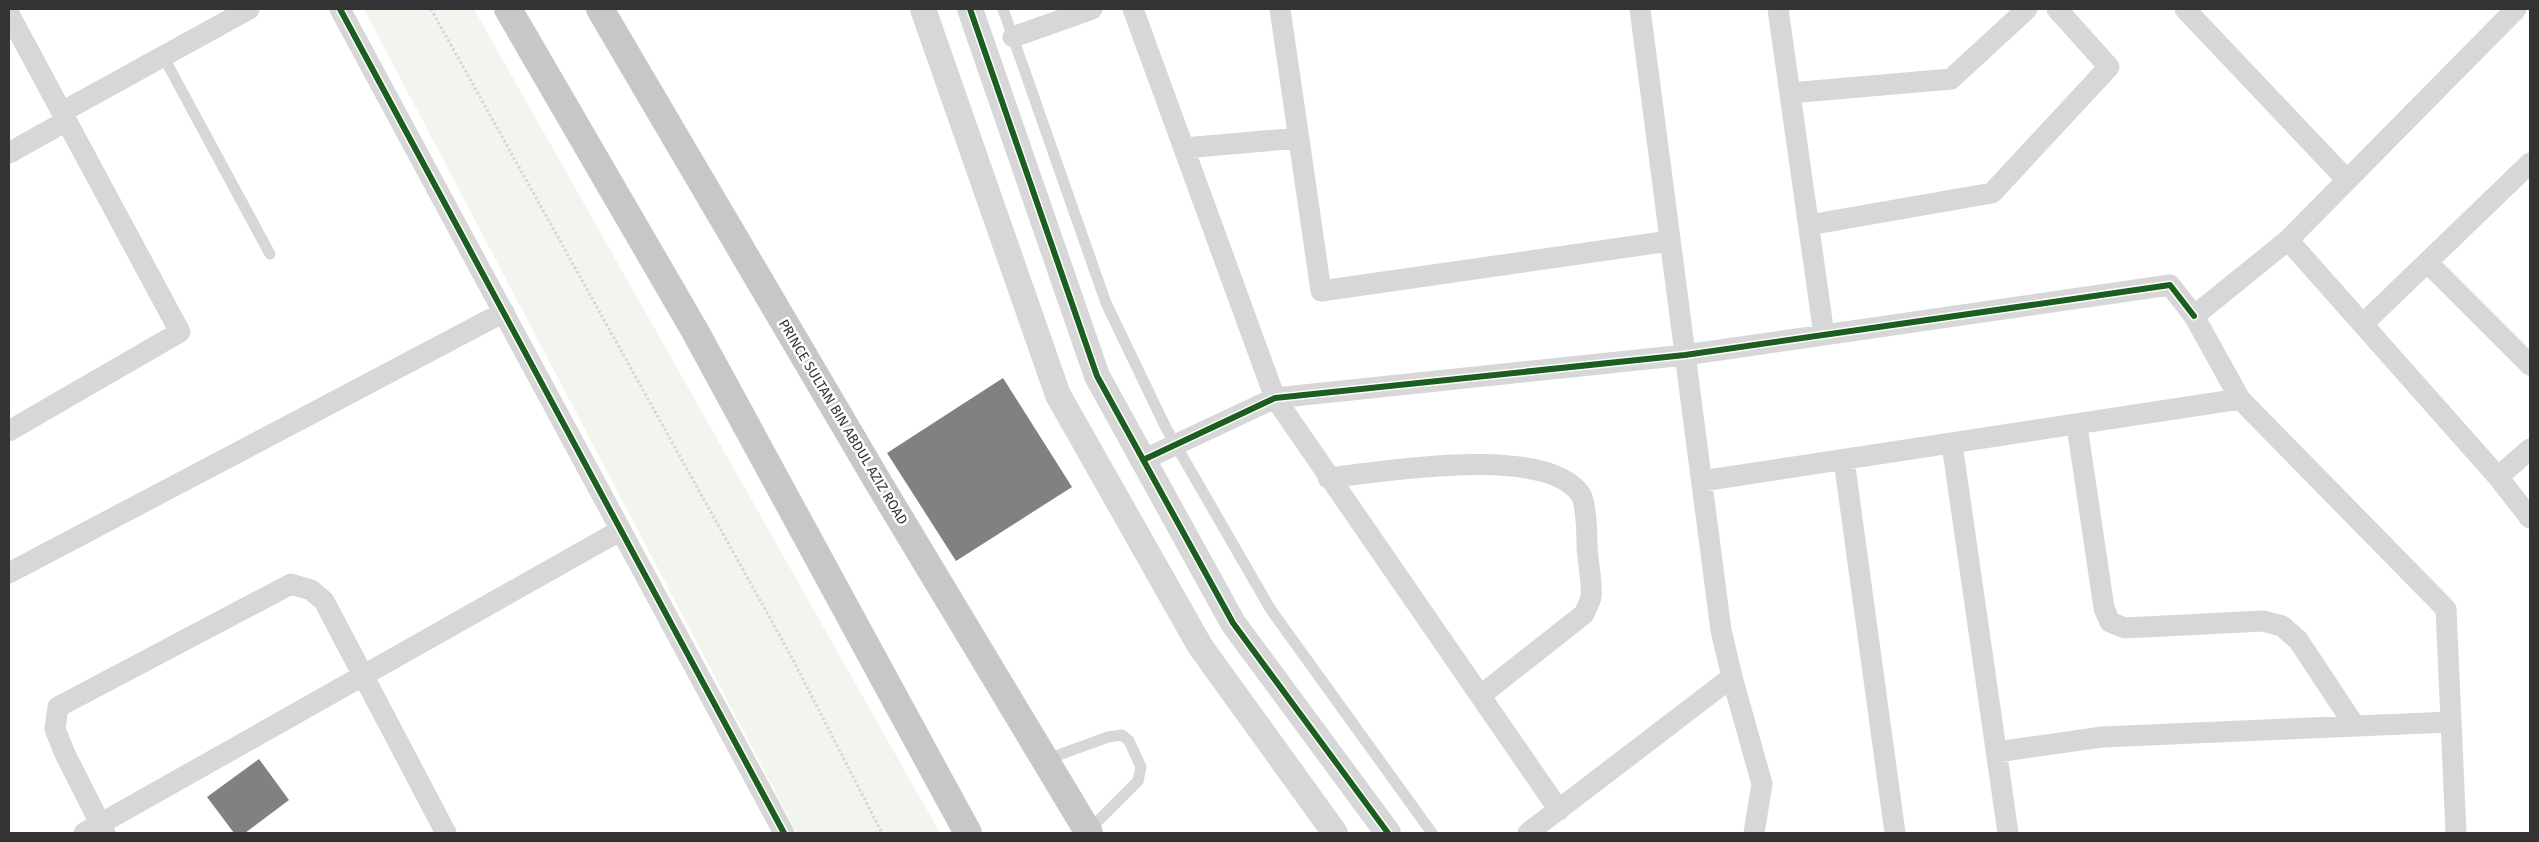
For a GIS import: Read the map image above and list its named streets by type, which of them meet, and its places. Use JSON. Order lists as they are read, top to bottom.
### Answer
{
  "streets": {
    "highway": ["PRINCE SULTAN BIN ABDUL AZIZ ROAD"]
  }
}
